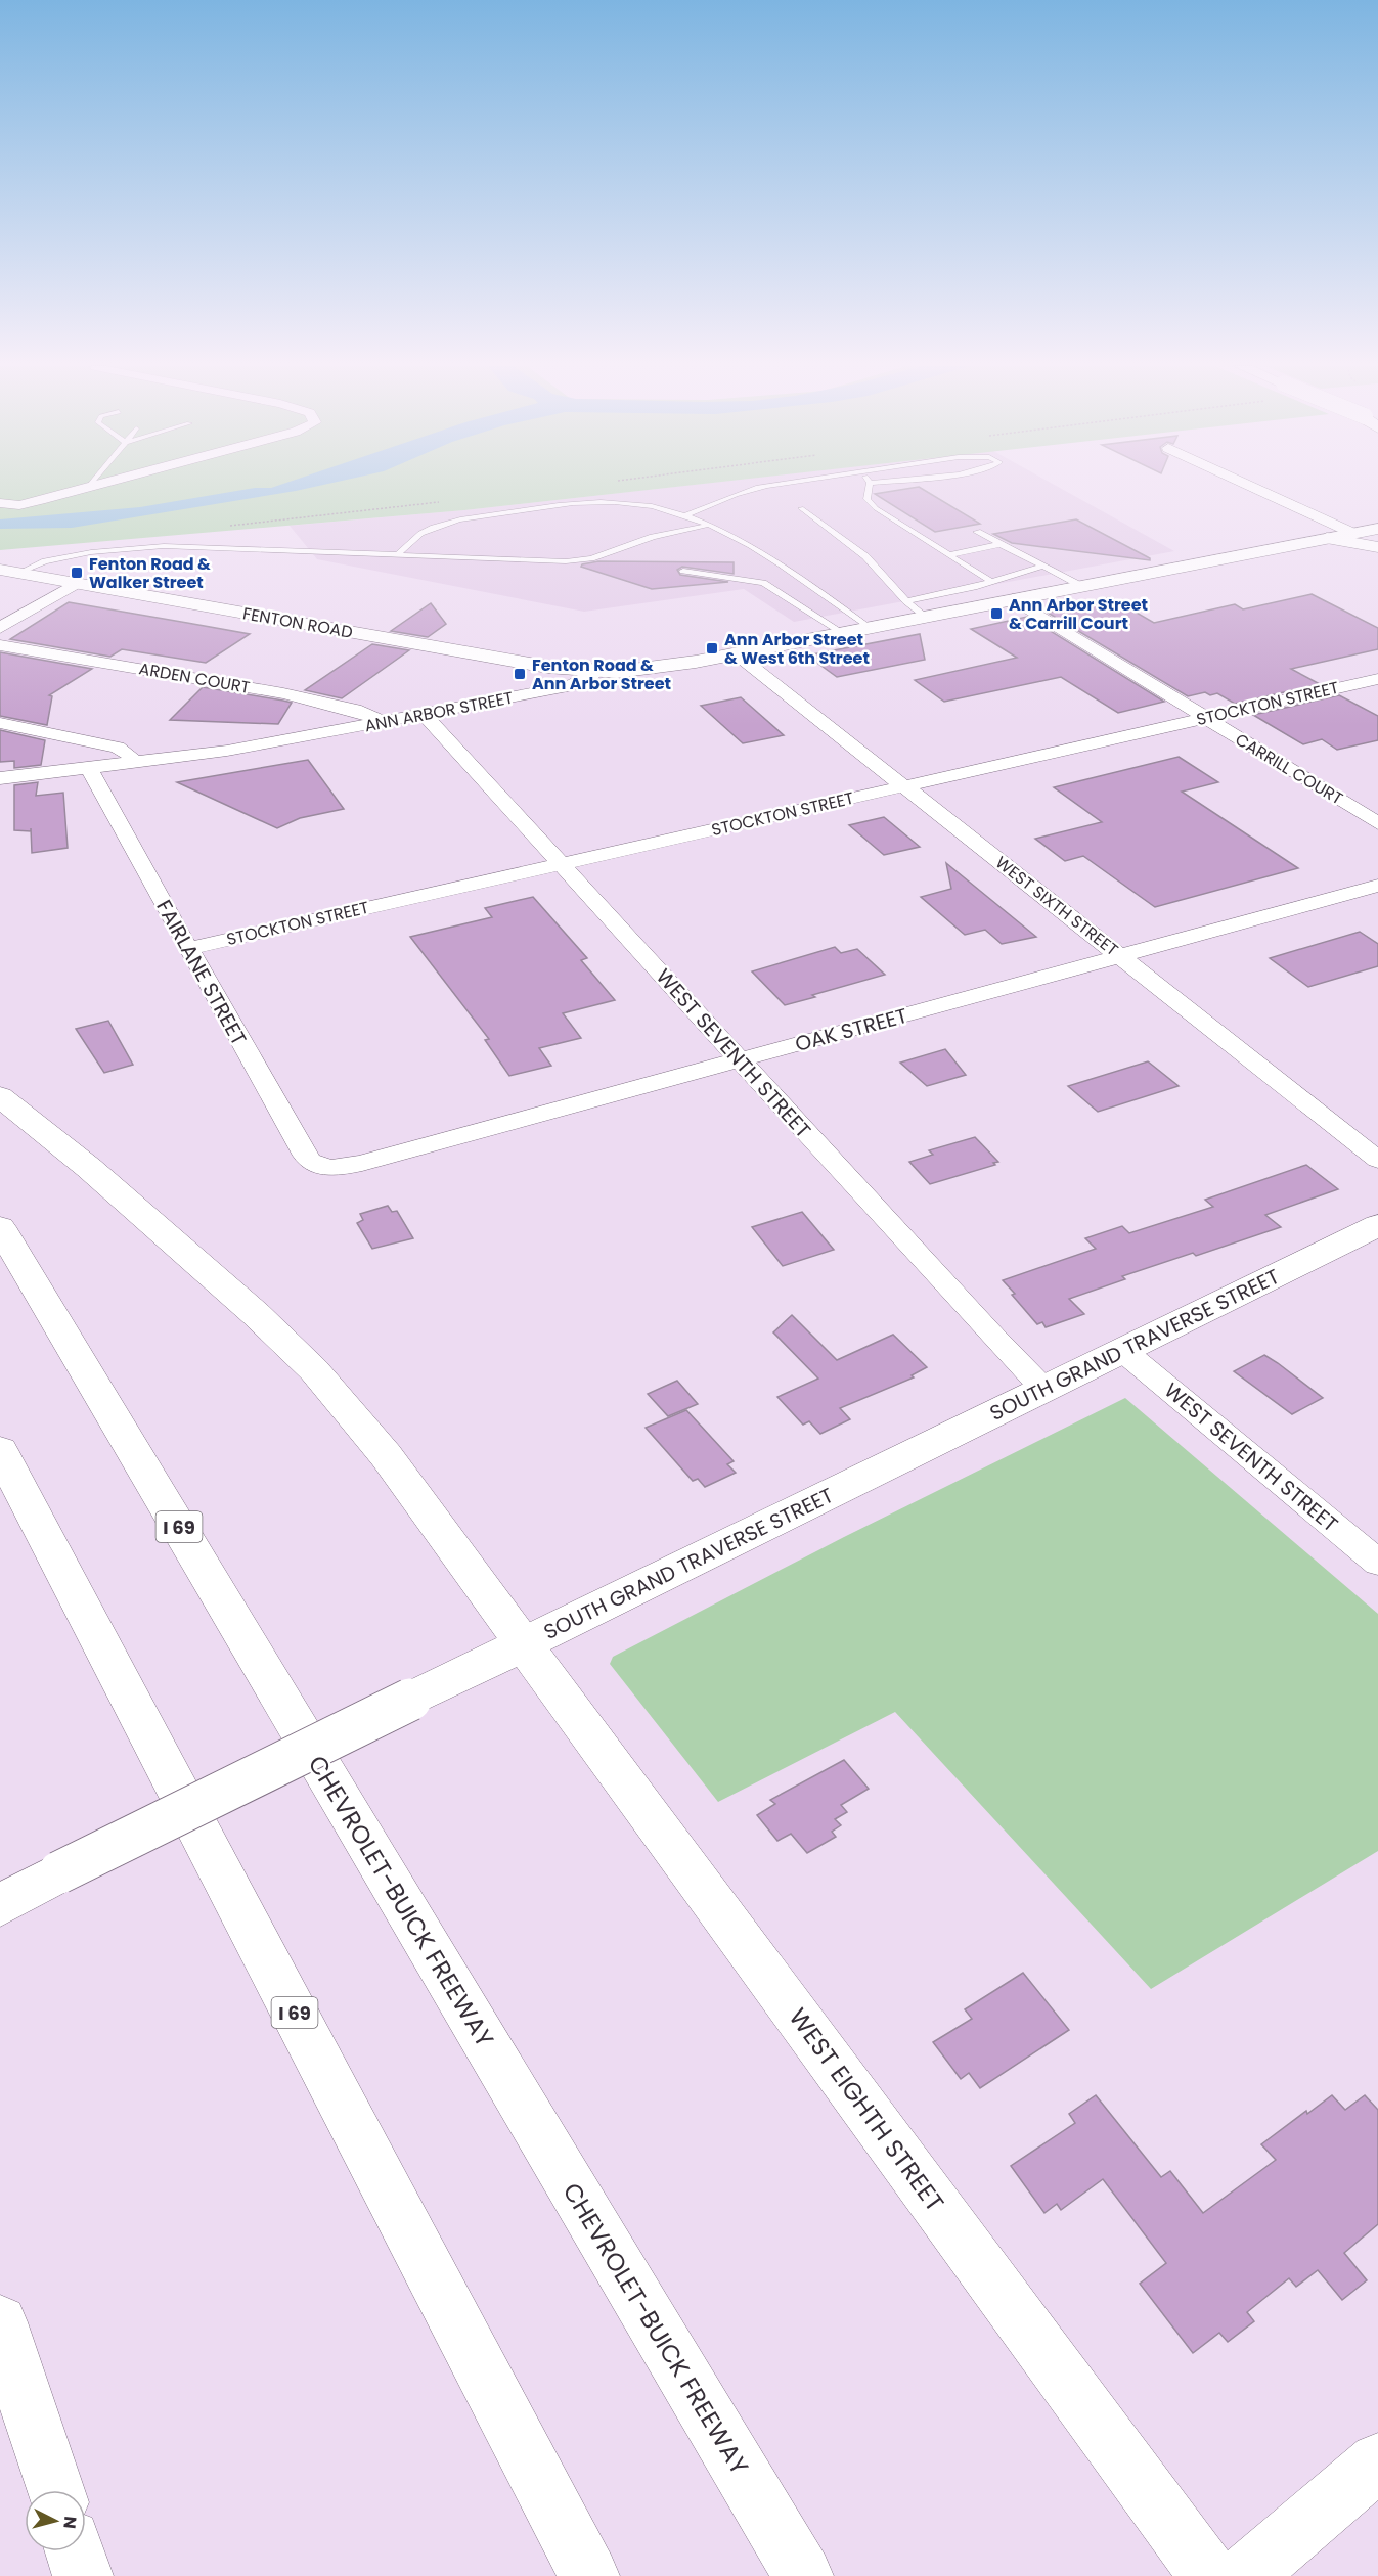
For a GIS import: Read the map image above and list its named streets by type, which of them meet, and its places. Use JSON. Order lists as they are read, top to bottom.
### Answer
{
  "streets": {
    "main road": [
      "FENTON ROAD",
      "ANN ARBOR STREET",
      "SOUTH GRAND TRAVERSE STREET",
      "I 69",
      "CHEVROLET-BUICK FREEWAY",
      "WEST EIGHTH STREET"
    ],
    "street": [
      "ARDEN COURT",
      "STOCKTON STREET",
      "CARRILL COURT",
      "WEST SIXTH STREET",
      "FAIRLANE STREET",
      "OAK STREET",
      "WEST SEVENTH STREET"
    ]
  },
  "crossings": [
    ["FENTON ROAD", "ANN ARBOR STREET"],
    ["ARDEN COURT", "ANN ARBOR STREET"],
    ["STOCKTON STREET", "CARRILL COURT"],
    ["STOCKTON STREET", "WEST SIXTH STREET"],
    ["STOCKTON STREET", "FAIRLANE STREET"],
    ["STOCKTON STREET", "WEST SEVENTH STREET"],
    ["ANN ARBOR STREET", "CARRILL COURT"],
    ["ANN ARBOR STREET", "WEST SIXTH STREET"],
    ["ANN ARBOR STREET", "FAIRLANE STREET"],
    ["ANN ARBOR STREET", "WEST SEVENTH STREET"],
    ["WEST SIXTH STREET", "OAK STREET"],
    ["FAIRLANE STREET", "OAK STREET"],
    ["OAK STREET", "WEST SEVENTH STREET"],
    ["WEST SEVENTH STREET", "SOUTH GRAND TRAVERSE STREET"],
    ["SOUTH GRAND TRAVERSE STREET", "WEST EIGHTH STREET"]
  ],
  "places": {
    "transit": [
      "Fenton Road & Walker Street",
      "Ann Arbor Street & Carrill Court",
      "Ann Arbor Street & West 6th Street",
      "Fenton Road & Ann Arbor Street"
    ]
  },
  "north": "right"
}
